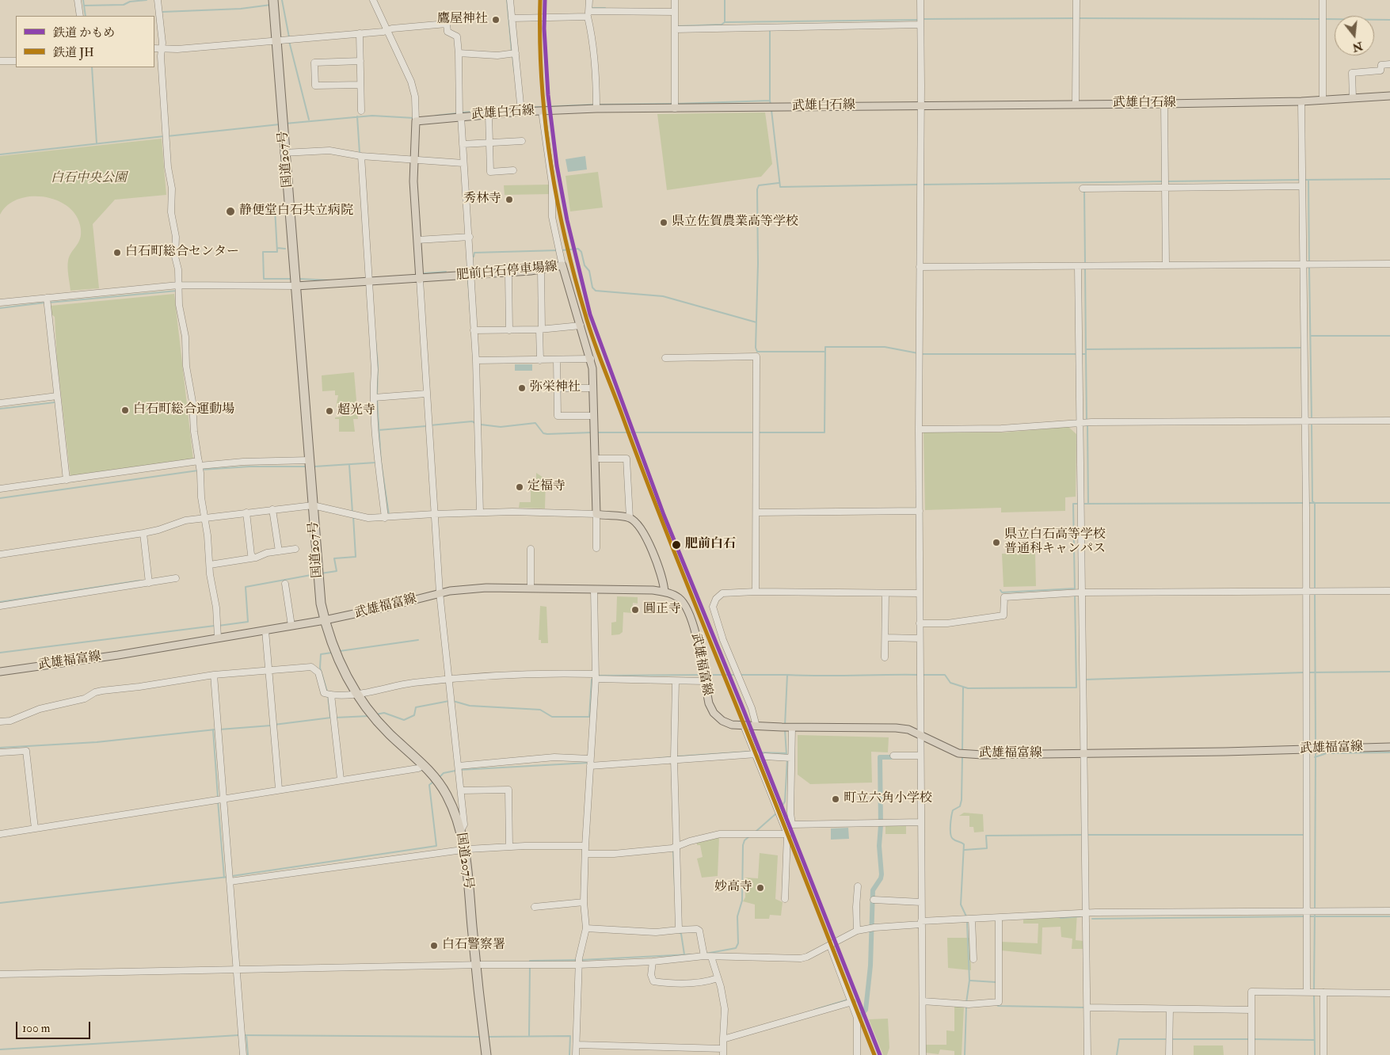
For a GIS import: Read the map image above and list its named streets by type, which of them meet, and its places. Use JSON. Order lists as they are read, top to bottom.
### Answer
{
  "streets": {
    "highway": ["国道207号"],
    "main road": ["武雄白石線", "肥前白石停車場線", "武雄福富線"]
  },
  "crossings": [
    ["国道207号", "肥前白石停車場線"],
    ["国道207号", "武雄福富線"]
  ],
  "parks": ["白石中央公園"],
  "places": [
    "鷹屋神社",
    "秀林寺",
    "静便堂白石共立病院",
    "県立佐賀農業高等学校",
    "白石町総合センター",
    "弥栄神社",
    "白石町総合運動場",
    "超光寺",
    "定福寺",
    "県立白石高等学校 普通科キャンパス",
    "肥前白石",
    "圓正寺",
    "町立六角小学校",
    "妙高寺",
    "白石警察署"
  ],
  "lines": ["rail line かもめ", "rail line JH"],
  "legend": ["鉄道 かもめ", "鉄道 JH"],
  "scale_bar": "100 m",
  "north": "bottom"
}
